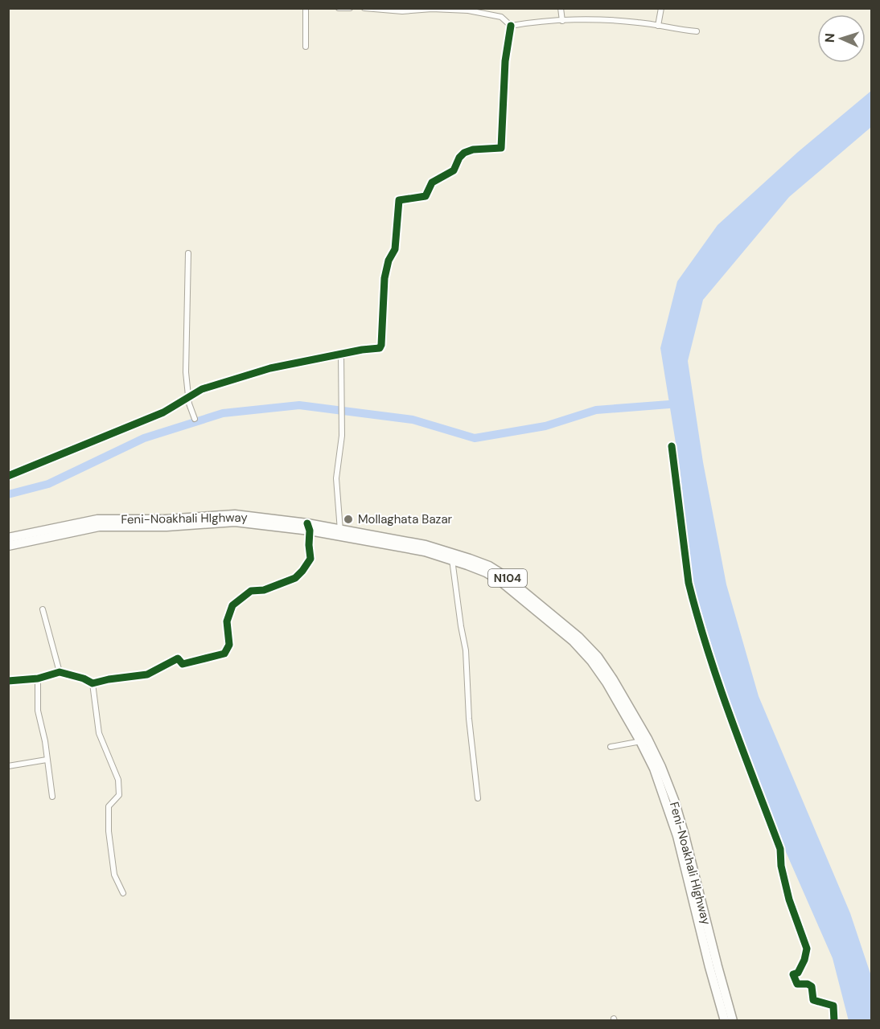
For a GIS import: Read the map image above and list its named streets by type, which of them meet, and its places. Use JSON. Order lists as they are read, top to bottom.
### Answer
{
  "streets": {
    "highway": ["Feni-Noakhali HIghway", "N104"]
  },
  "places": ["Mollaghata Bazar"],
  "north": "left"
}
